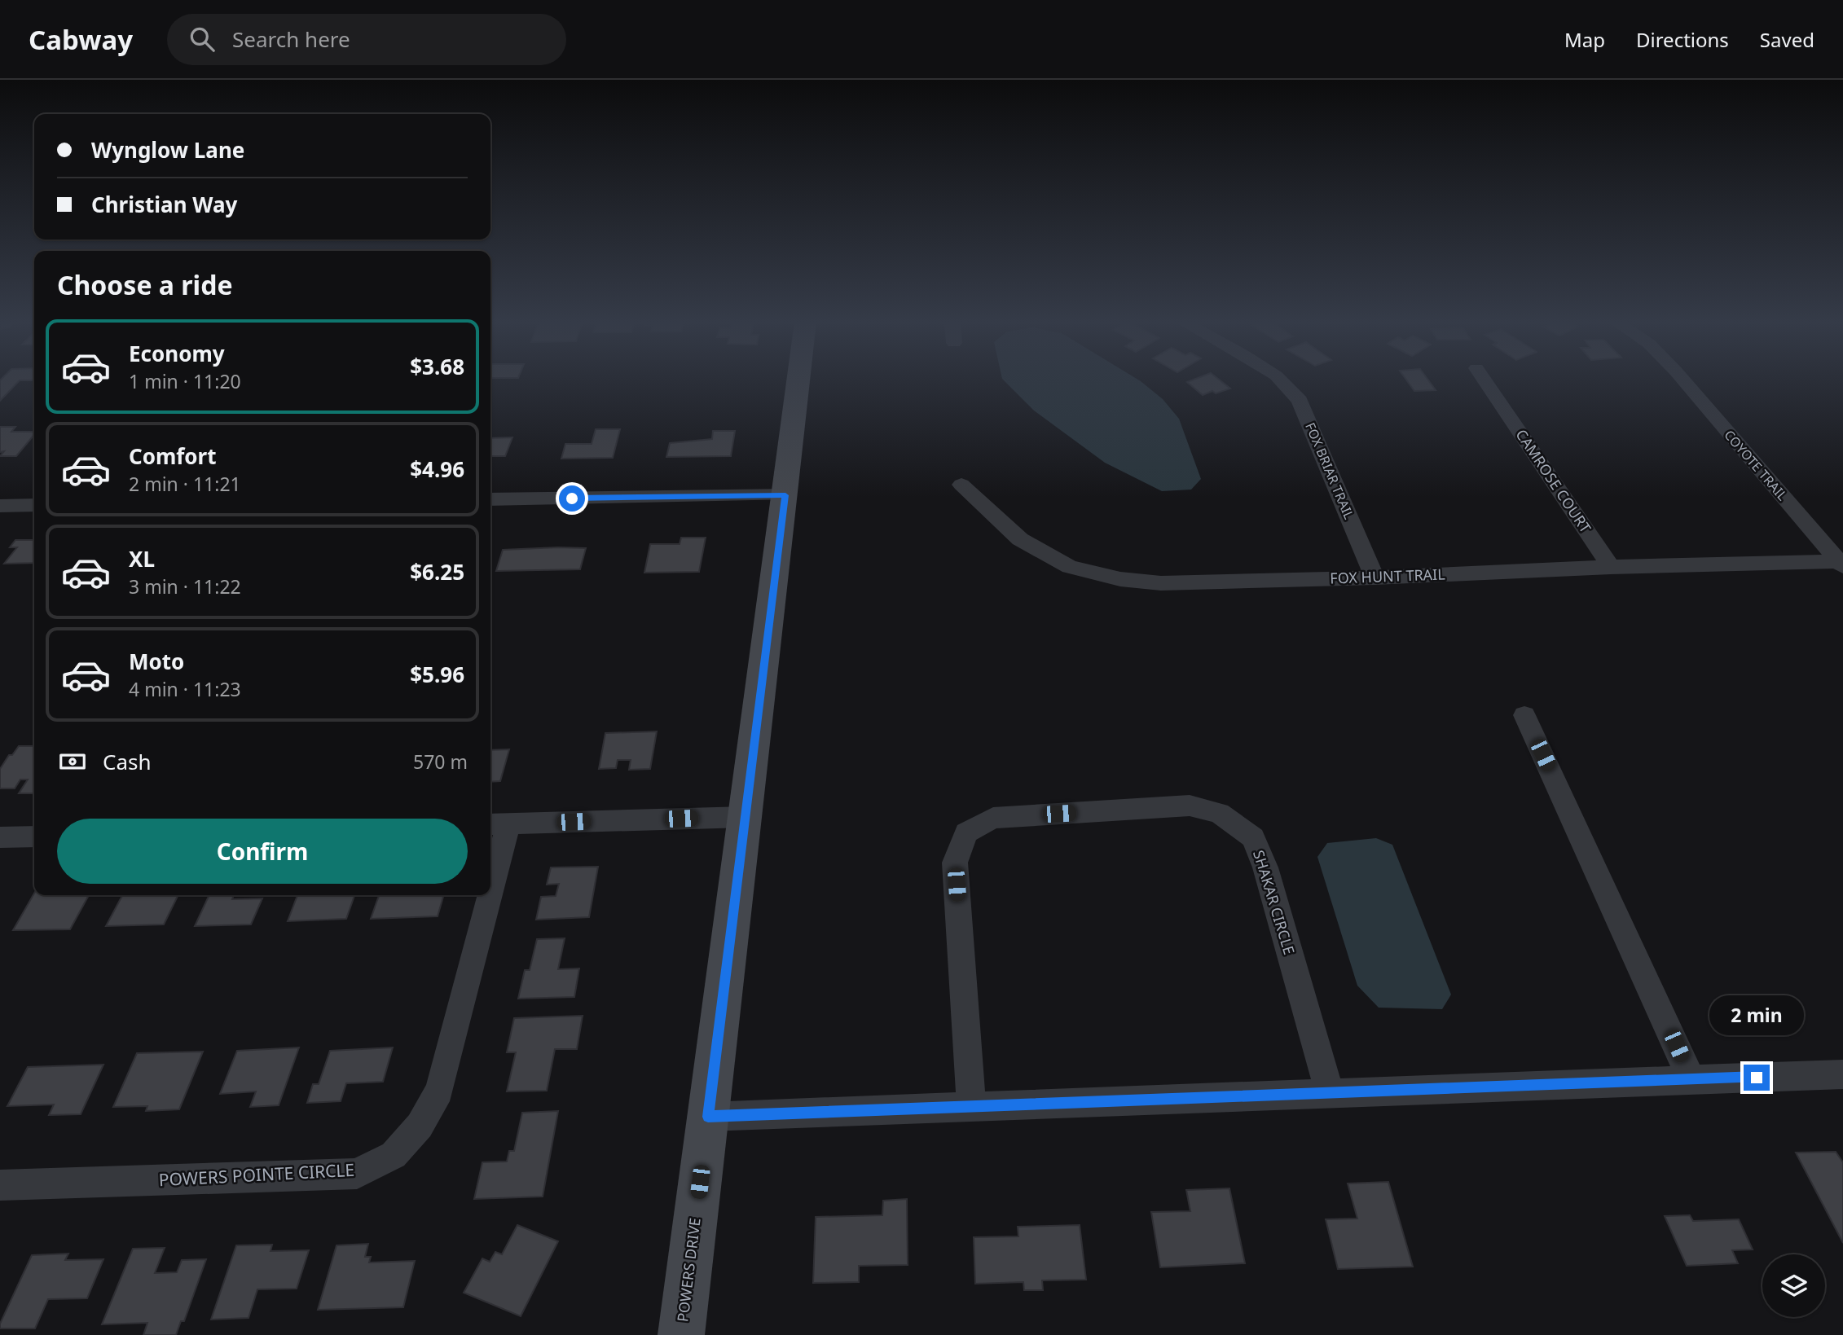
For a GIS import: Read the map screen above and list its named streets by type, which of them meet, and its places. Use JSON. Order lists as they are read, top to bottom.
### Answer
{
  "streets": {
    "street": [
      "COYOTE TRAIL",
      "FOX BRIAR TRAIL",
      "CAMROSE COURT",
      "FOX HUNT TRAIL",
      "SHAKAR CIRCLE",
      "POWERS POINTE CIRCLE",
      "POWERS DRIVE"
    ]
  },
  "crossings": [
    ["COYOTE TRAIL", "FOX HUNT TRAIL"],
    ["FOX BRIAR TRAIL", "FOX HUNT TRAIL"],
    ["CAMROSE COURT", "FOX HUNT TRAIL"],
    ["POWERS POINTE CIRCLE", "POWERS DRIVE"]
  ],
  "page": {
    "header": "Cabway",
    "search": "Search here",
    "nav": ["Map", "Directions", "Saved"],
    "banner": ["Wynglow Lane", "Christian Way"],
    "heading": "Choose a ride",
    "list": [
      {
        "name": "Economy",
        "note": "1 min · 11:20",
        "value": "$3.68"
      },
      {
        "name": "Comfort",
        "note": "2 min · 11:21",
        "value": "$4.96"
      },
      {
        "name": "XL",
        "note": "3 min · 11:22",
        "value": "$6.25"
      },
      {
        "name": "Moto",
        "note": "4 min · 11:23",
        "value": "$5.96"
      }
    ],
    "pay": ["Cash", "570 m"],
    "buttons": "Confirm",
    "bubble": "2 min"
  }
}
